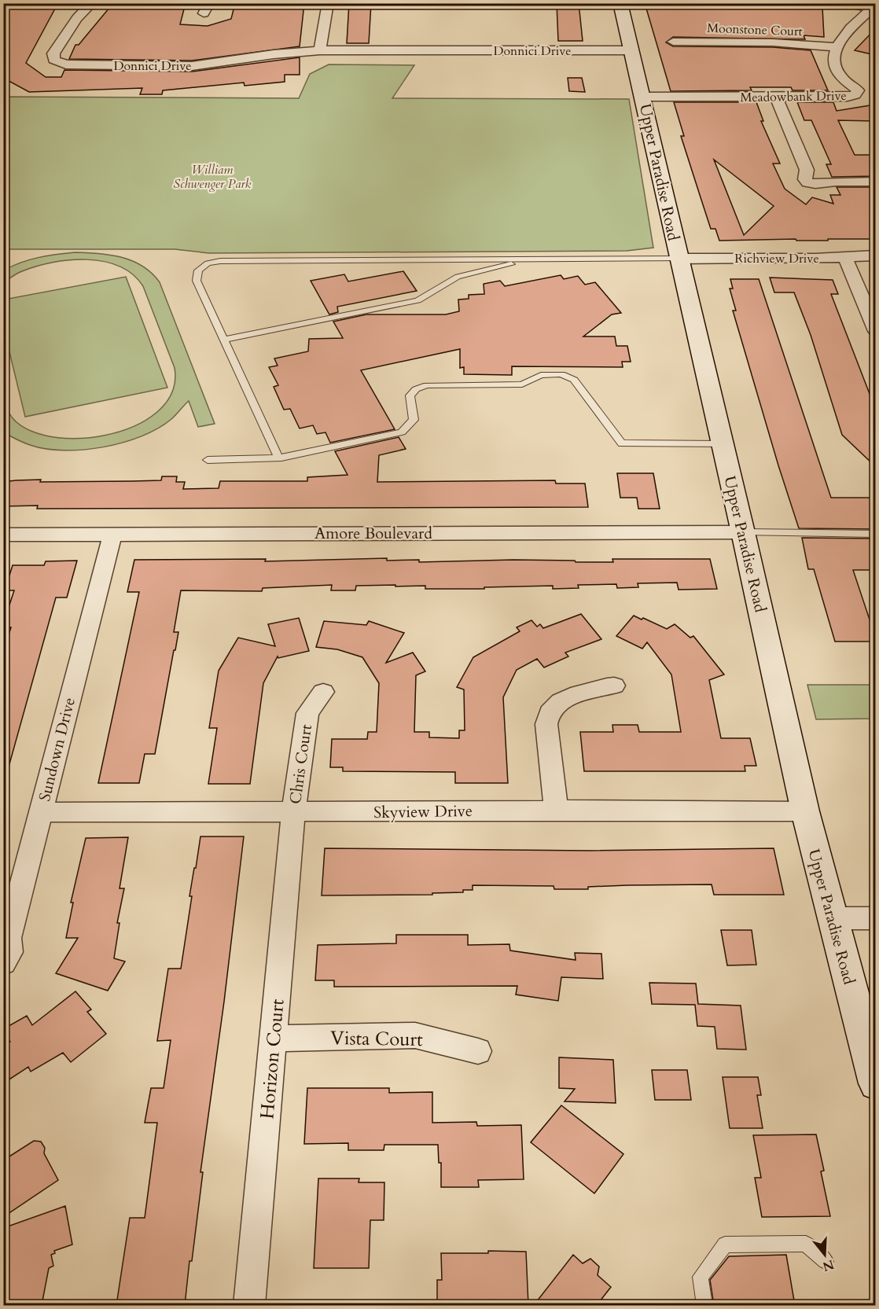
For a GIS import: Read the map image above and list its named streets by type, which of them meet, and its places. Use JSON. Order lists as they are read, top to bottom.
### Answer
{
  "streets": {
    "main road": ["Upper Paradise Road"],
    "street": [
      "Moonstone Court",
      "Donnici Drive",
      "Meadowbank Drive",
      "Richview Drive",
      "Amore Boulevard",
      "Sundown Drive",
      "Chris Court",
      "Skyview Drive",
      "Vista Court",
      "Horizon Court"
    ]
  },
  "crossings": [
    ["Moonstone Court", "Meadowbank Drive"],
    ["Donnici Drive", "Upper Paradise Road"],
    ["Meadowbank Drive", "Upper Paradise Road"],
    ["Upper Paradise Road", "Richview Drive"],
    ["Upper Paradise Road", "Amore Boulevard"],
    ["Upper Paradise Road", "Skyview Drive"],
    ["Amore Boulevard", "Sundown Drive"],
    ["Sundown Drive", "Skyview Drive"],
    ["Chris Court", "Skyview Drive"],
    ["Chris Court", "Horizon Court"],
    ["Skyview Drive", "Horizon Court"],
    ["Vista Court", "Horizon Court"]
  ],
  "parks": ["William Schwenger Park"],
  "north": "bottom"
}
